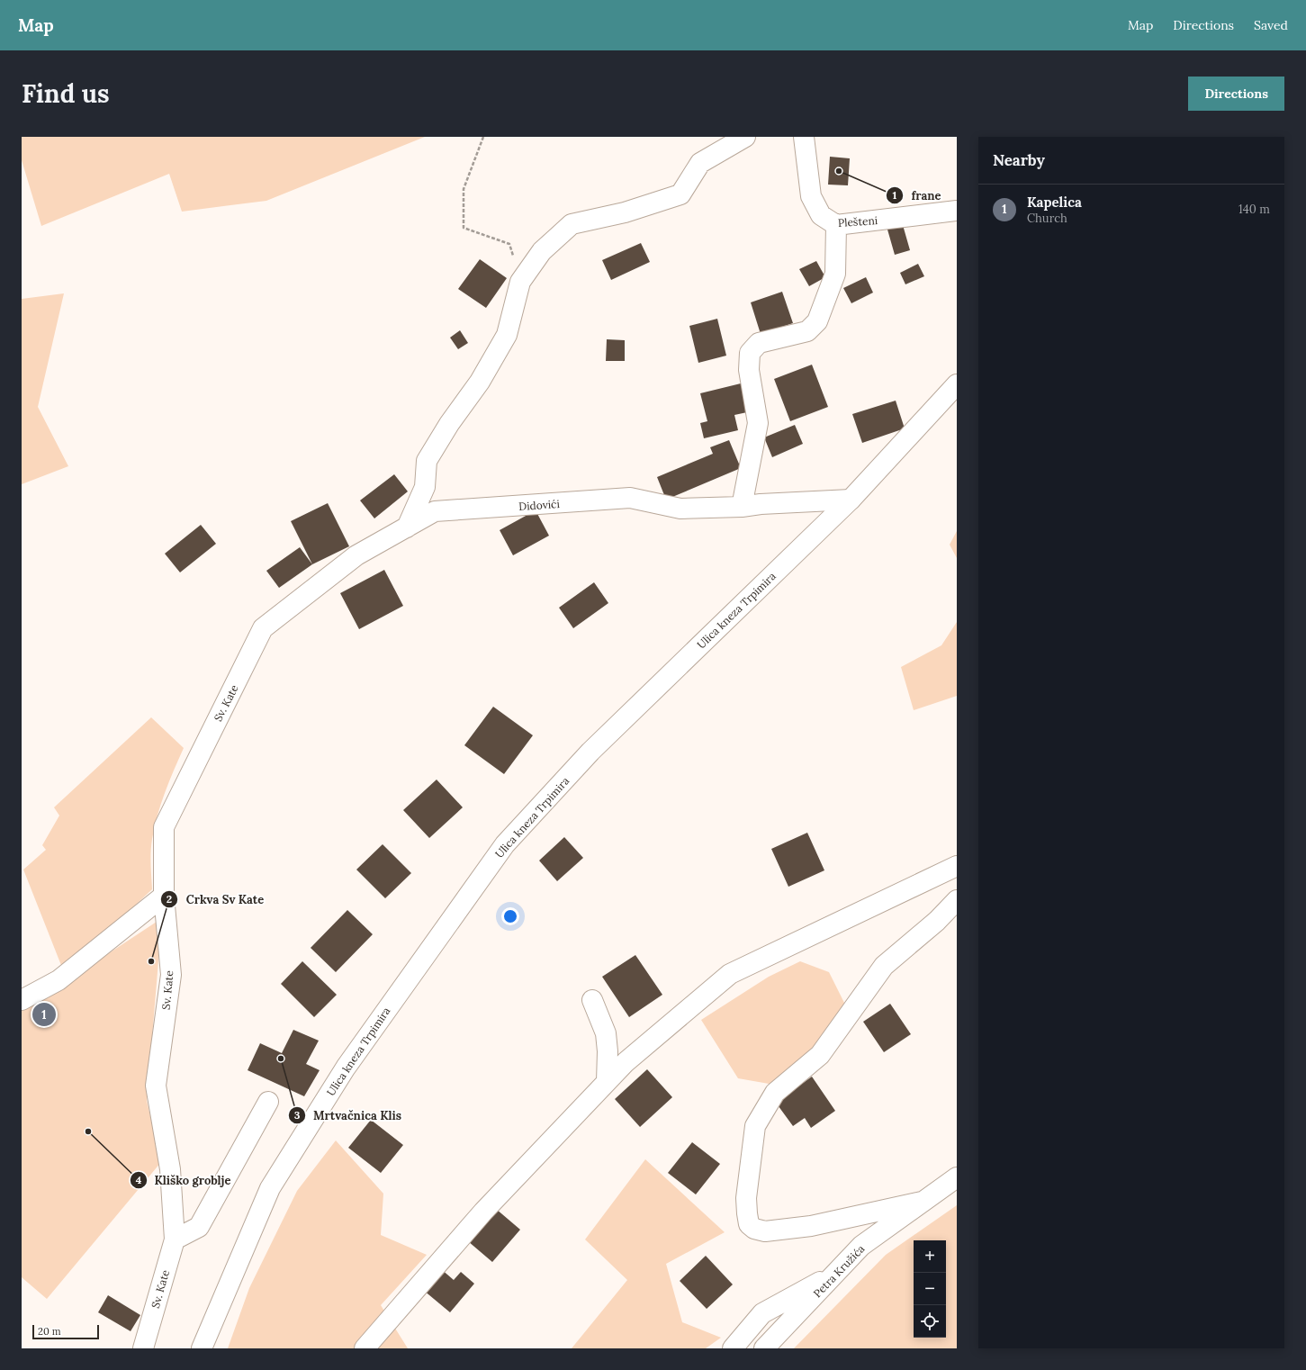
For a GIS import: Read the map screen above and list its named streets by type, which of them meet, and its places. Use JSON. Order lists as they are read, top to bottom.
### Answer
{
  "streets": {
    "street": [
      "Plešteni",
      "Didovići",
      "Ulica kneza Trpimira",
      "Sv. Kate",
      "Petra Kružića"
    ]
  },
  "crossings": [
    ["Didovići", "Ulica kneza Trpimira"],
    ["Didovići", "Sv. Kate"]
  ],
  "places": [
    "frane",
    "Crkva Sv Kate",
    "Mrtvačnica Klis",
    "Kliško groblje"
  ],
  "scale_bar": "20 m",
  "page": {
    "header": "Map",
    "nav": ["Map", "Directions", "Saved"],
    "buttons": "Directions",
    "title": "Find us",
    "heading": "Nearby",
    "list": [
      {
        "mark": "1",
        "name": "Kapelica",
        "note": "Church",
        "value": "140 m"
      }
    ],
    "pins": "1",
    "map_buttons": ["+", "−"],
    "scale": "20 m"
  }
}
